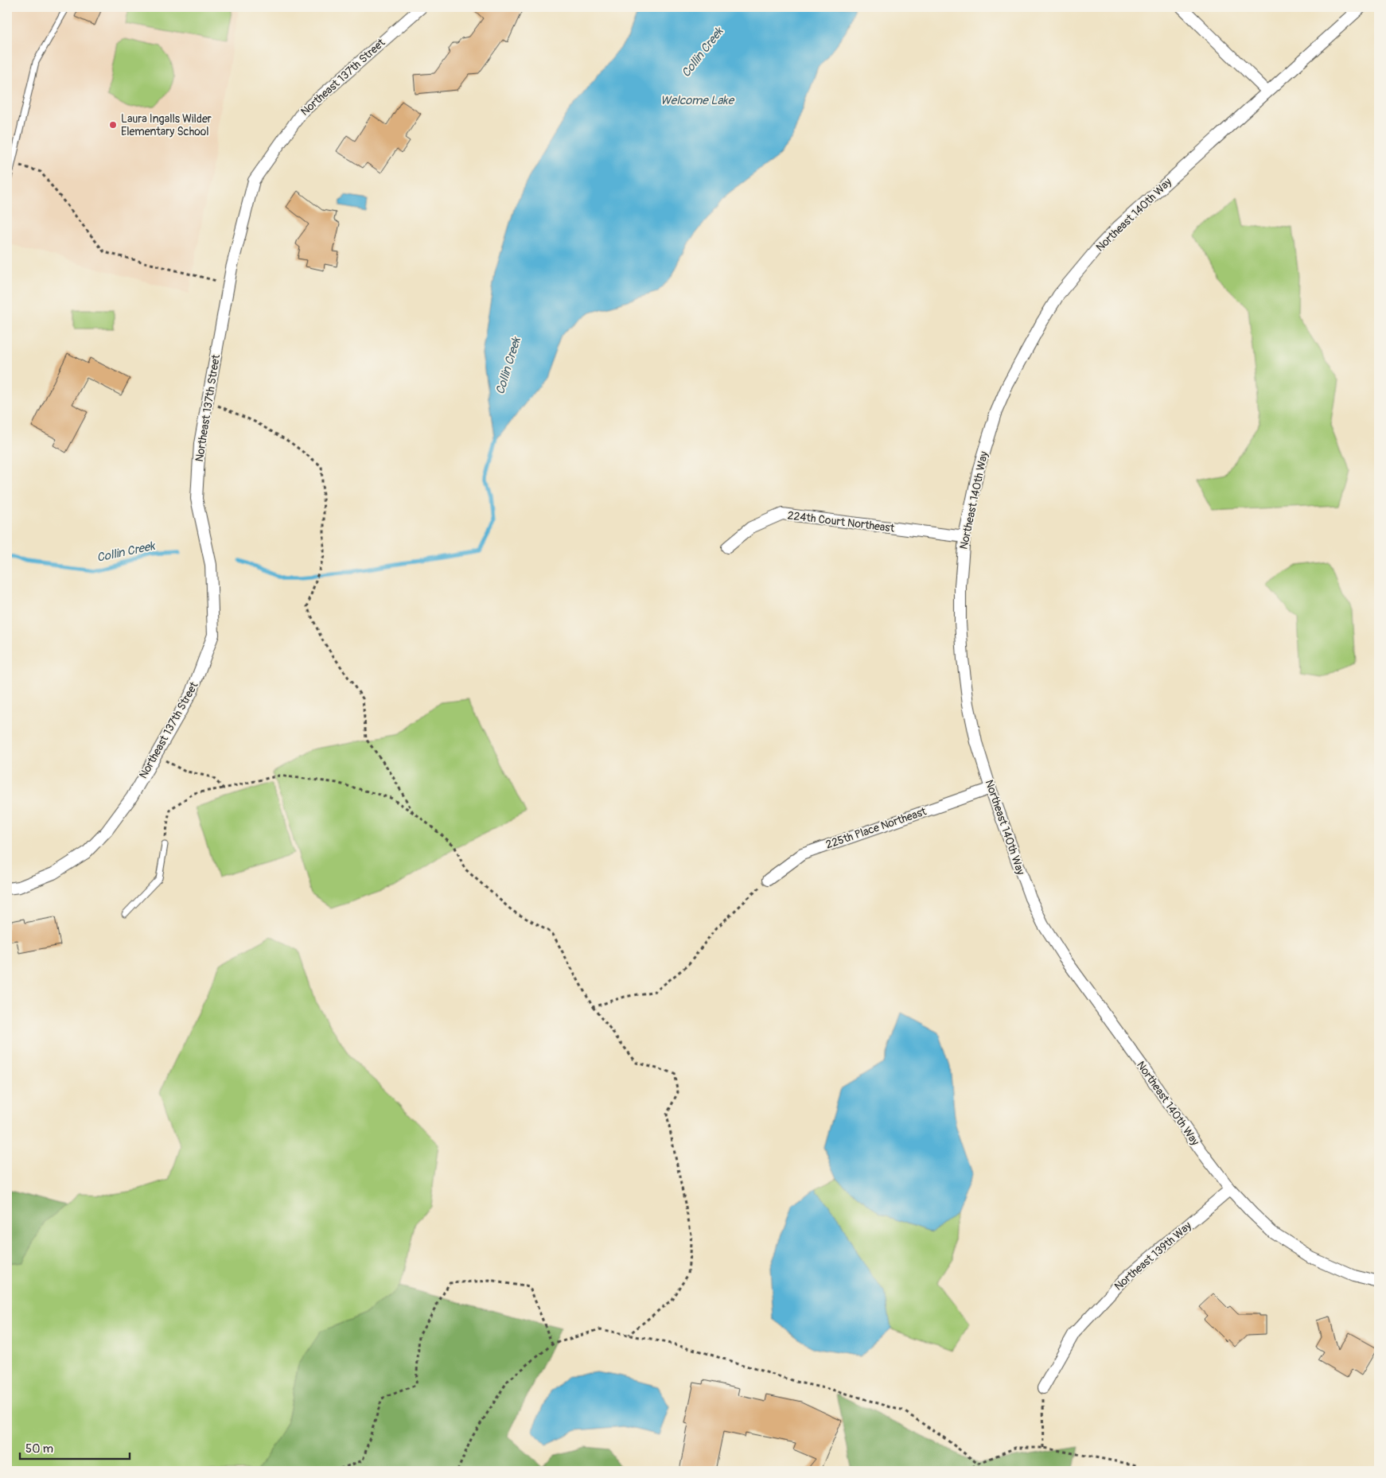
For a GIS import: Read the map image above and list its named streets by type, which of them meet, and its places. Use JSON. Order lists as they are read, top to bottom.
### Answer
{
  "streets": {
    "street": [
      "Northeast 137th Street",
      "Northeast 140th Way",
      "224th Court Northeast",
      "225th Place Northeast",
      "Northeast 139th Way"
    ]
  },
  "crossings": [
    ["Northeast 140th Way", "224th Court Northeast"],
    ["Northeast 140th Way", "225th Place Northeast"],
    ["Northeast 140th Way", "Northeast 139th Way"]
  ],
  "water": ["Collin Creek", "Welcome Lake"],
  "places": ["Laura Ingalls Wilder Elementary School"],
  "scale_bar": "50 m"
}
